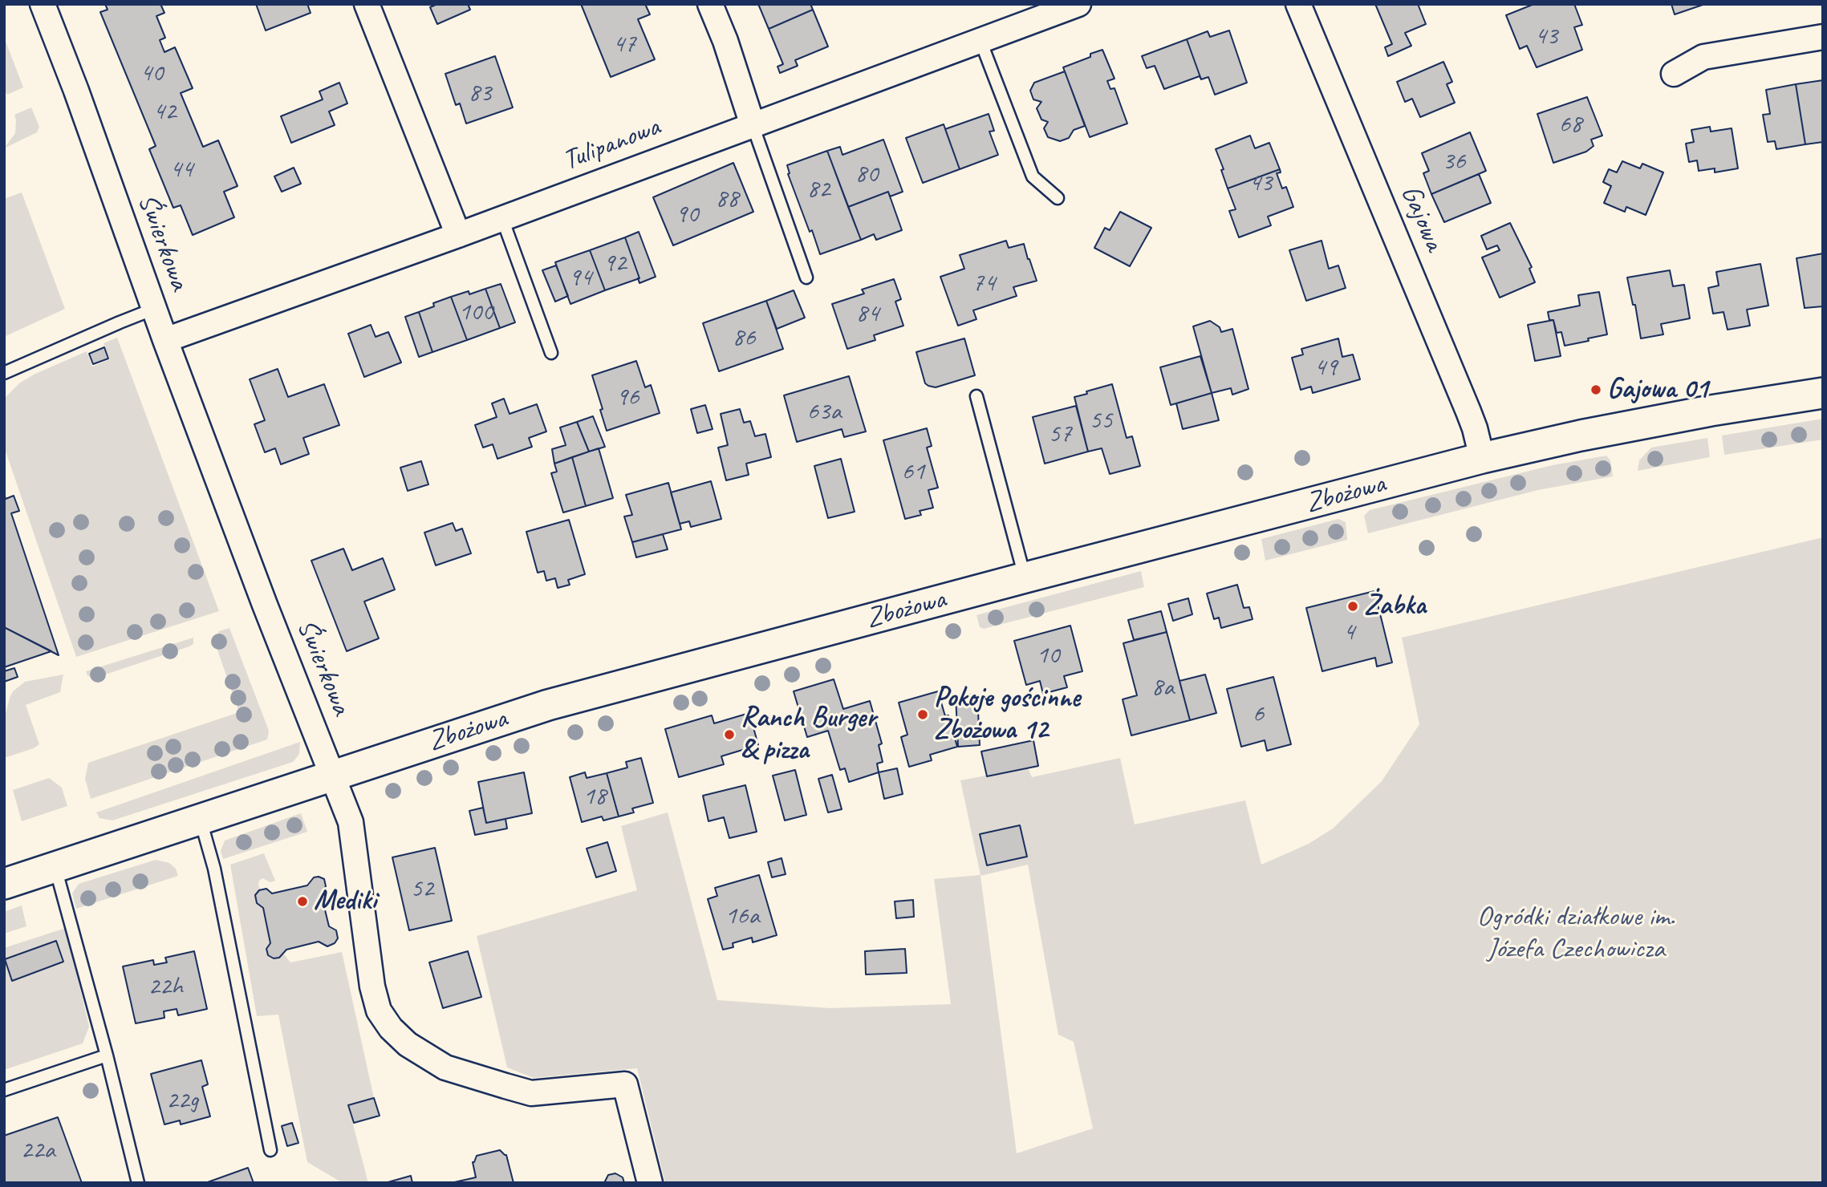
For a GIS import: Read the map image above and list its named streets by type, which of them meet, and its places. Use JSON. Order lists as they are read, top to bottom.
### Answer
{
  "streets": {
    "street": [
      "Tulipanowa",
      "Gajowa",
      "Świerkowa",
      "Zbożowa"
    ]
  },
  "crossings": [
    ["Tulipanowa", "Świerkowa"],
    ["Gajowa", "Zbożowa"],
    ["Świerkowa", "Zbożowa"]
  ],
  "parks": ["Ogródki działkowe im. Józefa Czechowicza"],
  "places": [
    "Gajowa 01",
    "Żabka",
    "Pokoje gościnne Zbożowa 12",
    "Ranch Burger & pizza",
    "Mediki"
  ],
  "house_numbers": [
    "43",
    "47",
    "40",
    "83",
    "42",
    "68",
    "36",
    "44",
    "80",
    "43",
    "82",
    "88",
    "90",
    "92",
    "94",
    "74",
    "100",
    "84",
    "86",
    "49",
    "96",
    "63a",
    "55",
    "57",
    "61",
    "4",
    "10",
    "8a",
    "6",
    "18",
    "52",
    "16a",
    "22h",
    "22g",
    "22a"
  ]
}
